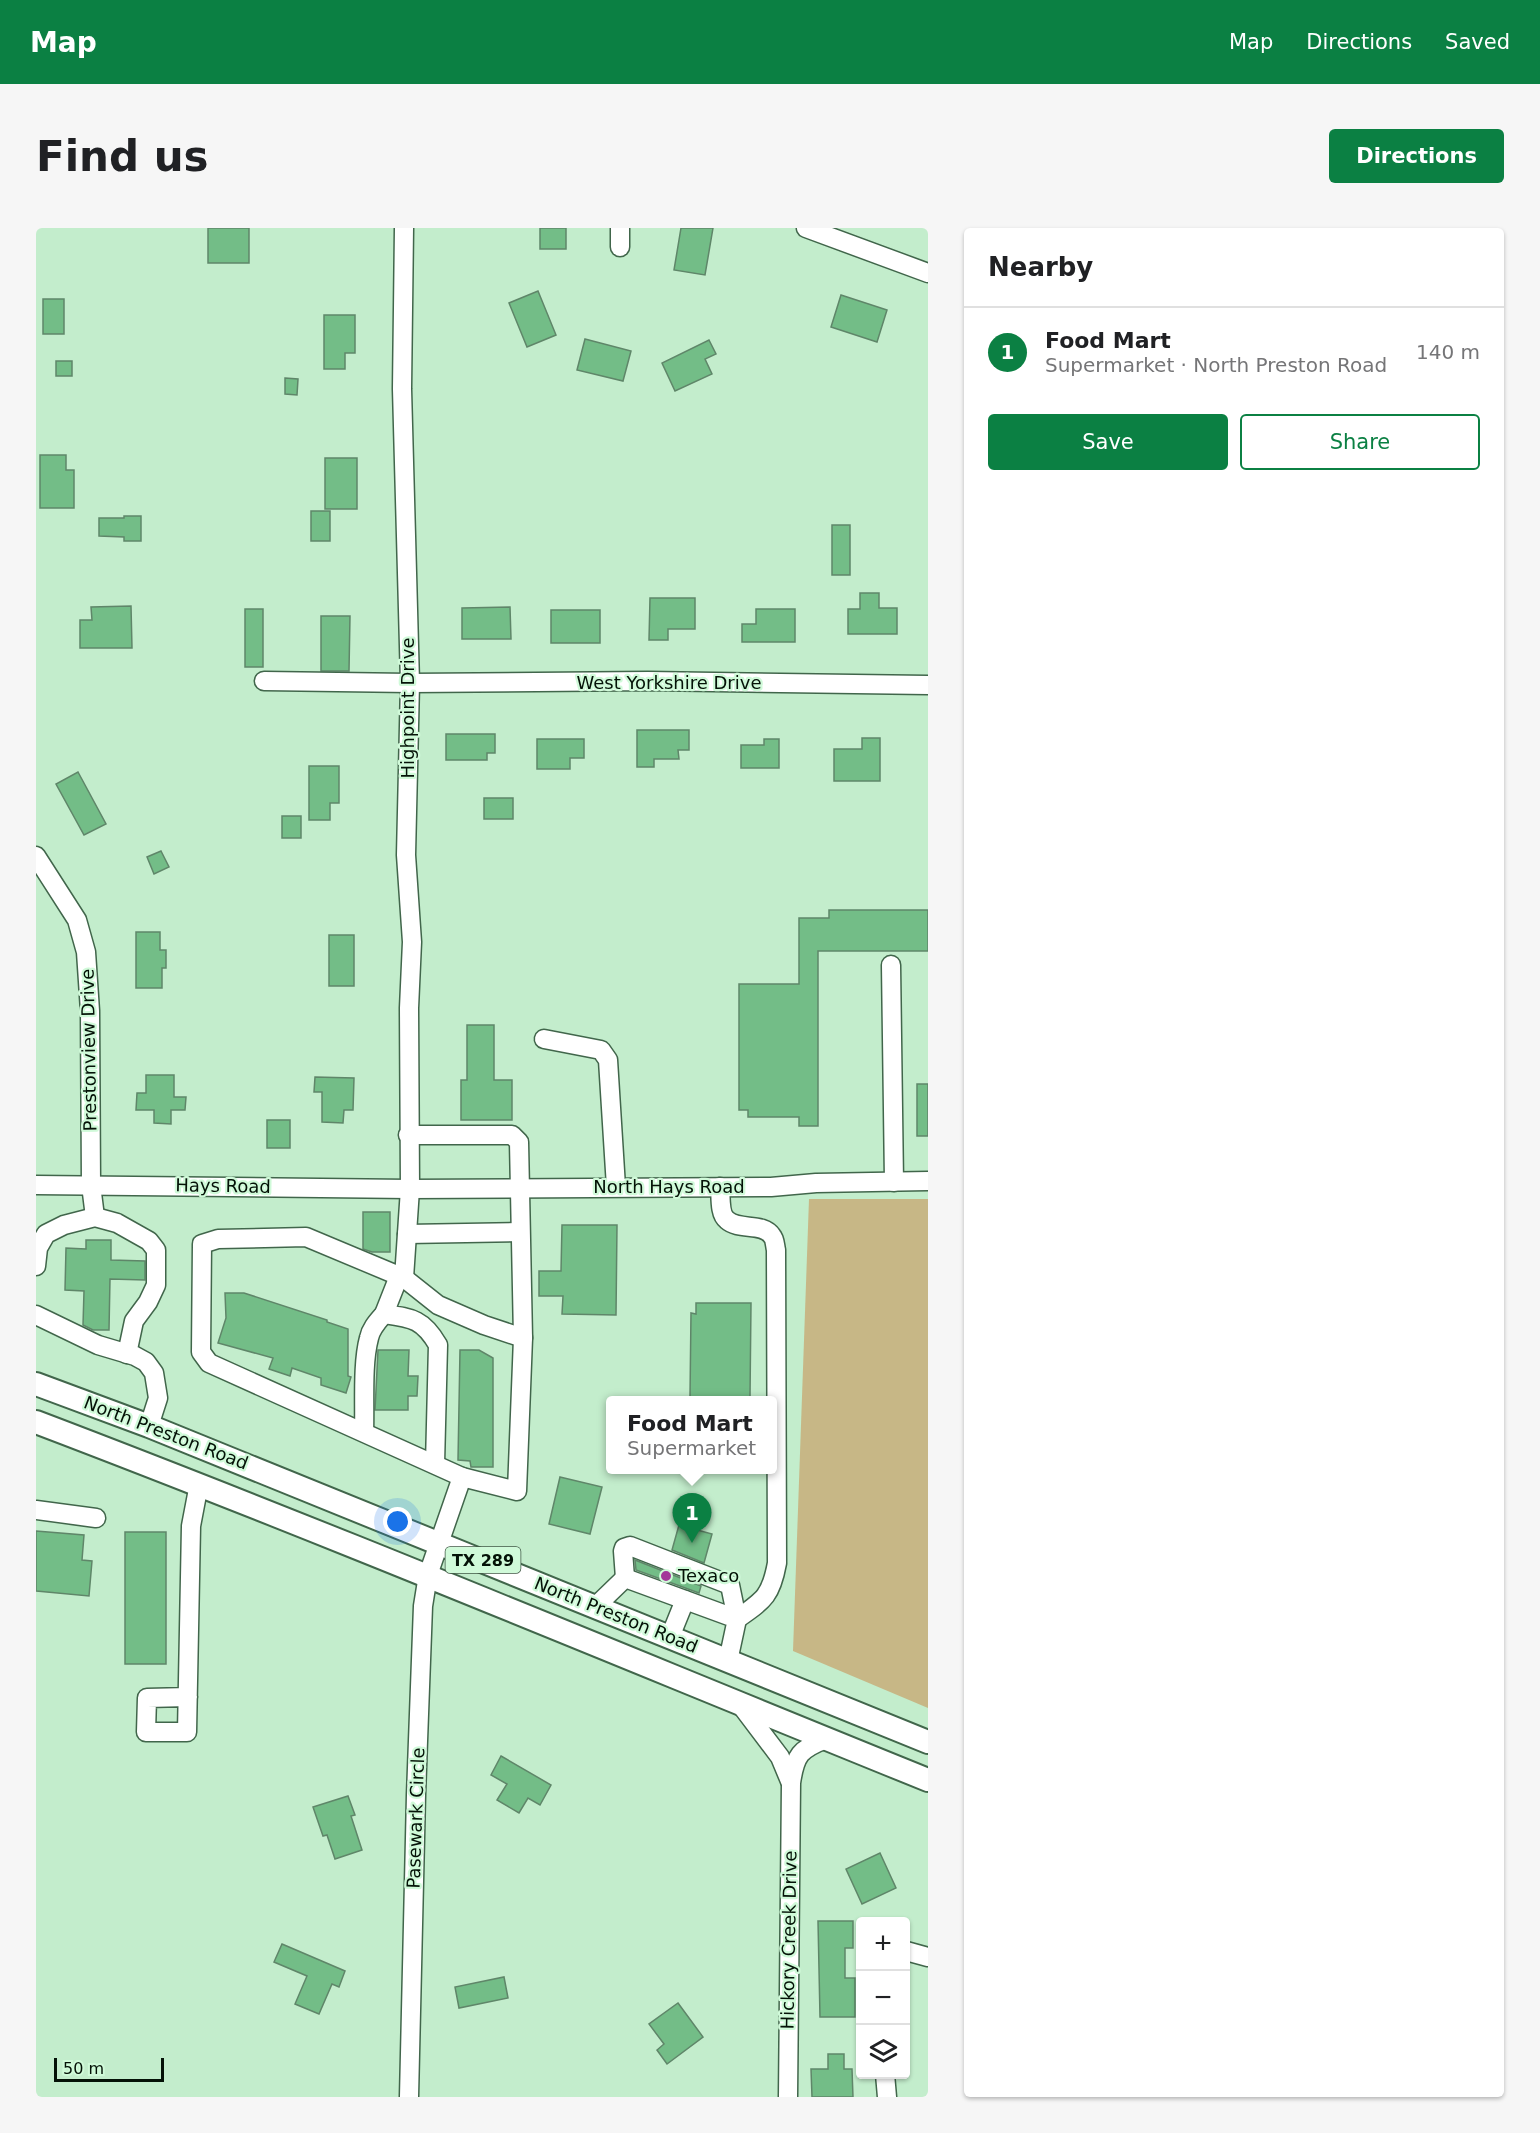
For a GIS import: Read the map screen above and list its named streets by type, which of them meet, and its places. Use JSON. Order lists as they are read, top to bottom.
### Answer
{
  "streets": {
    "main road": ["North Preston Road", "TX 289"],
    "street": [
      "West Yorkshire Drive",
      "Highpoint Drive",
      "Prestonview Drive",
      "Hays Road",
      "North Hays Road",
      "Pasewark Circle",
      "Hickory Creek Drive"
    ]
  },
  "crossings": [
    ["West Yorkshire Drive", "Highpoint Drive"],
    ["Highpoint Drive", "Hays Road"],
    ["Highpoint Drive", "North Hays Road"],
    ["Prestonview Drive", "Hays Road"],
    ["Hays Road", "North Hays Road"],
    ["North Preston Road", "Pasewark Circle"],
    ["North Preston Road", "Hickory Creek Drive"]
  ],
  "places": ["Texaco"],
  "scale_bar": "50 m",
  "page": {
    "header": "Map",
    "nav": ["Map", "Directions", "Saved"],
    "buttons": [
      "Directions",
      ["Save", "Share"]
    ],
    "title": "Find us",
    "heading": "Nearby",
    "list": [
      {
        "mark": "1",
        "name": "Food Mart",
        "note": "Supermarket · North Preston Road",
        "value": "140 m"
      }
    ],
    "popup": ["Food Mart", "Supermarket"],
    "pins": "1",
    "map_buttons": ["+", "−"],
    "scale": "50 m"
  }
}
